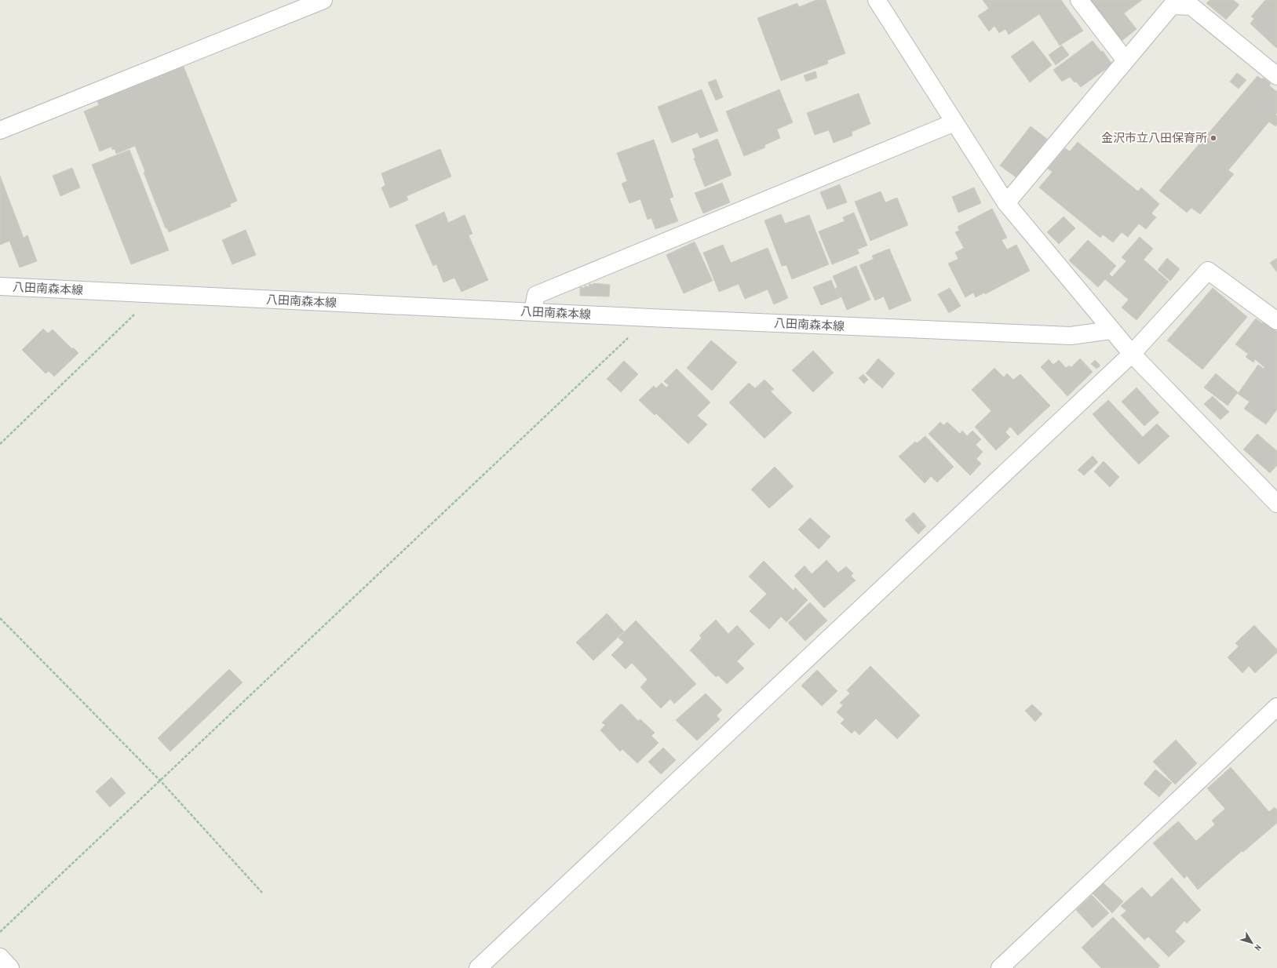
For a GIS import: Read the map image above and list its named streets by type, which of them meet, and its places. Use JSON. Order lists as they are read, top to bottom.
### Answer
{
  "streets": {
    "street": ["八田南森本線"]
  },
  "places": ["金沢市立八田保育所"],
  "north": "bottom right"
}
